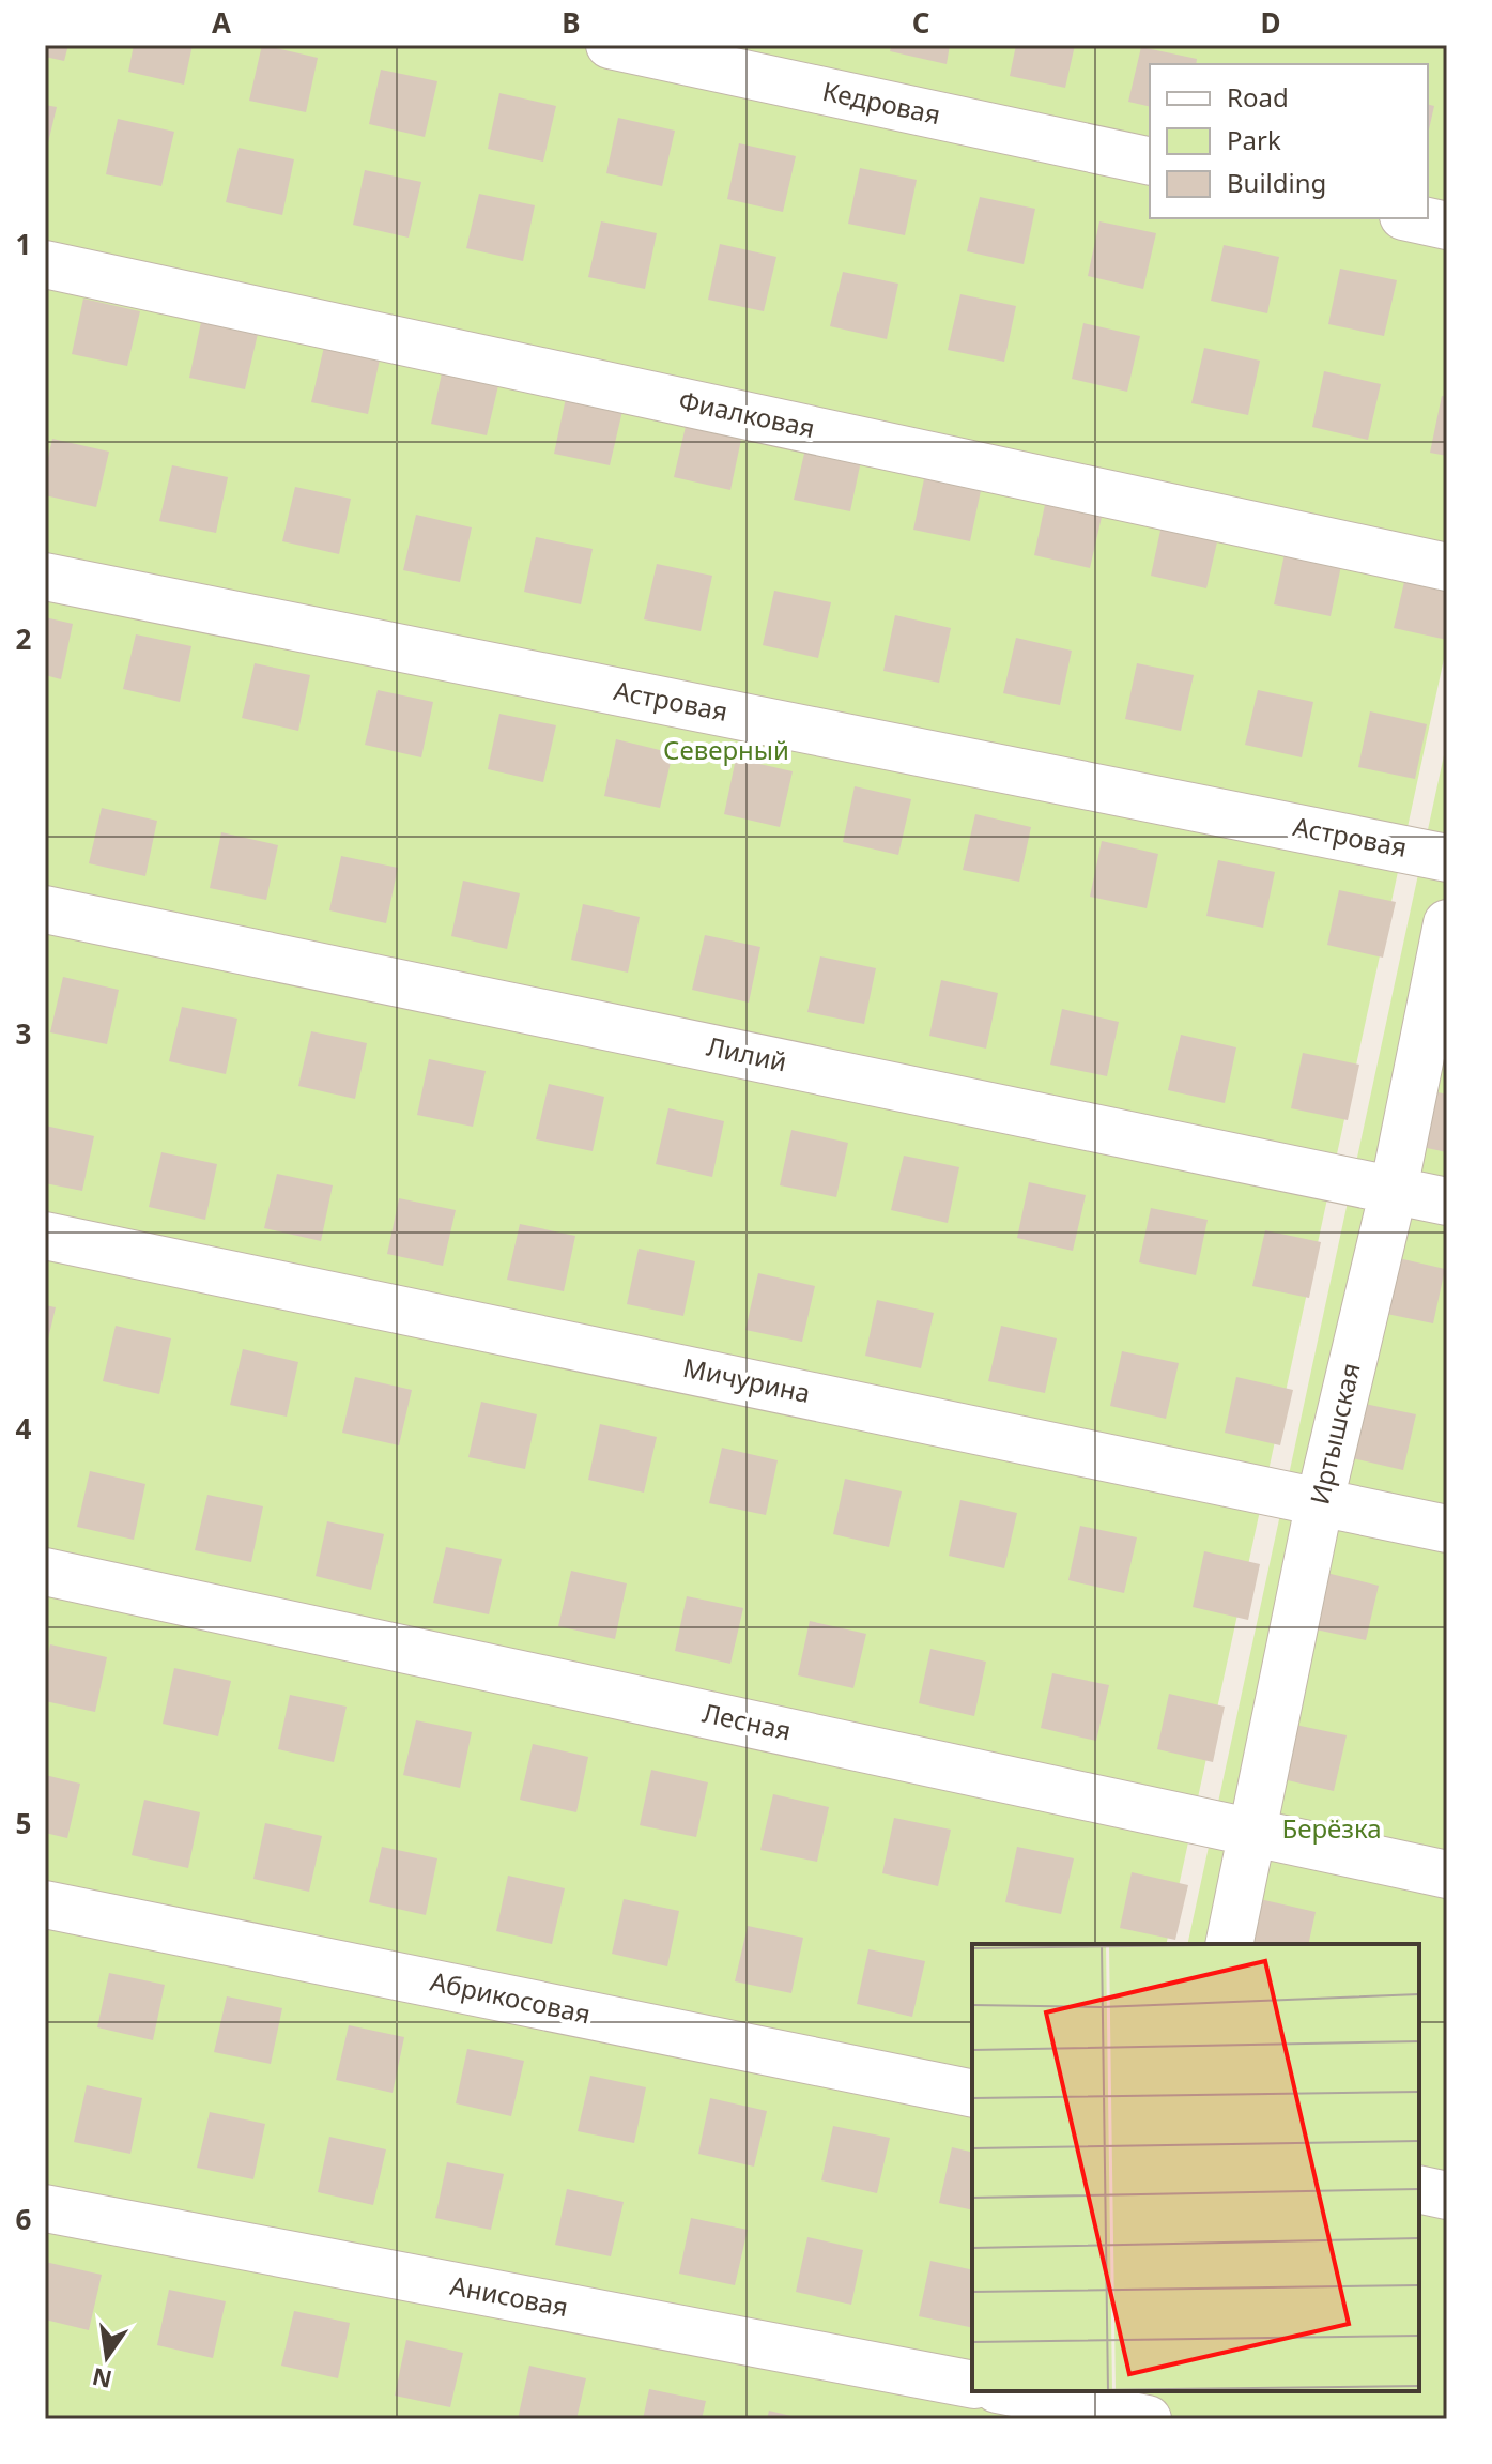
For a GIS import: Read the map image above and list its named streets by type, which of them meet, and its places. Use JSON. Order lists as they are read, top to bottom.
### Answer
{
  "streets": {
    "street": [
      "Кедровая",
      "Фиалковая",
      "Астровая",
      "Лилий",
      "Мичурина",
      "Иртышская",
      "Лесная",
      "Абрикосовая",
      "Анисовая"
    ]
  },
  "crossings": [
    ["Лилий", "Иртышская"],
    ["Мичурина", "Иртышская"],
    ["Иртышская", "Лесная"]
  ],
  "parks": ["Северный", "Берёзка"],
  "legend": ["Road", "Park", "Building"],
  "north": "bottom",
  "grid": {
    "columns": [
      "A",
      "B",
      "C",
      "D"
    ],
    "rows": [
      "1",
      "2",
      "3",
      "4",
      "5",
      "6"
    ]
  }
}
